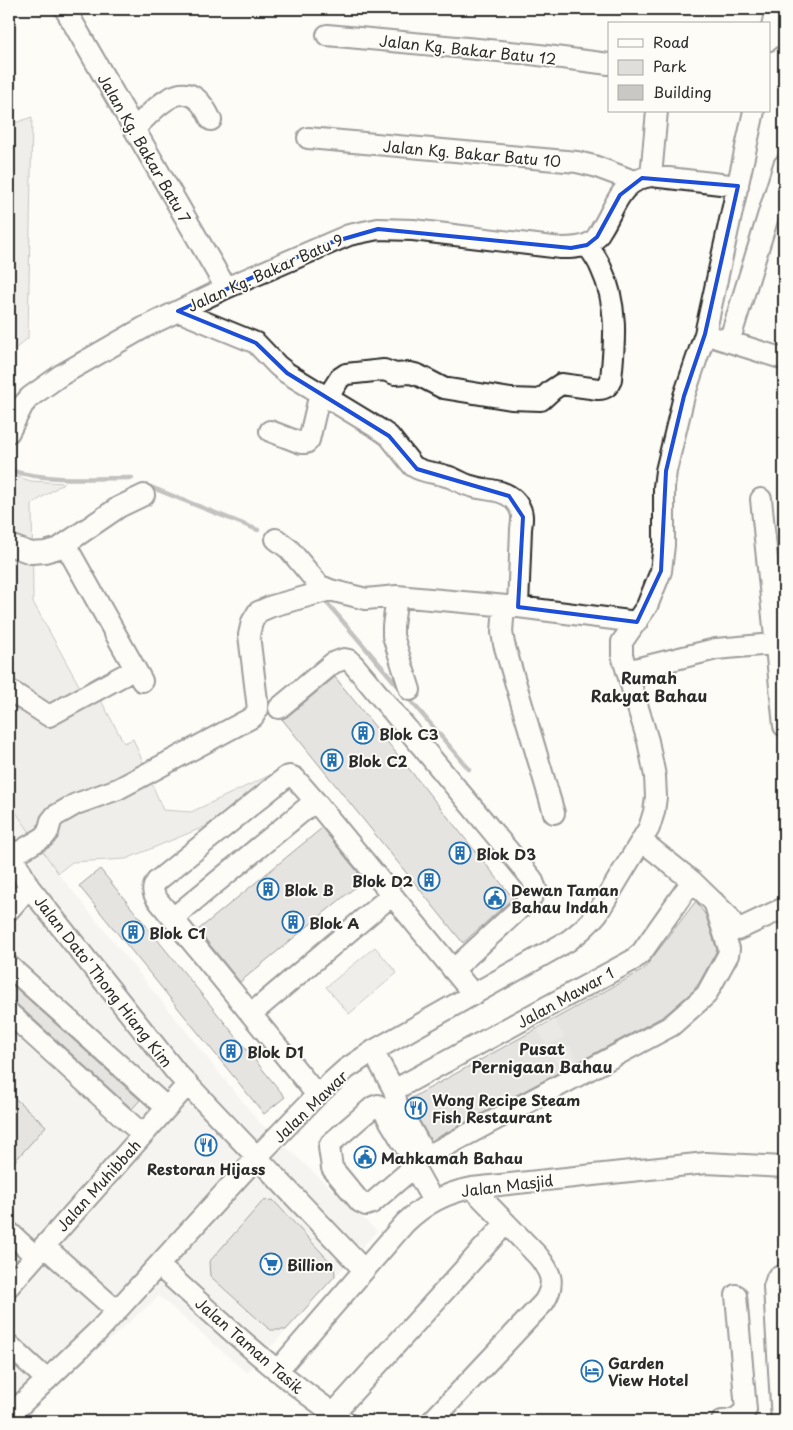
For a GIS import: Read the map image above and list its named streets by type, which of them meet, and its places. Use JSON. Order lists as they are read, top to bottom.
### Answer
{
  "streets": {
    "street": [
      "Jalan Kg. Bakar Batu 12",
      "Jalan Kg. Bakar Batu 7",
      "Jalan Kg. Bakar Batu 10",
      "Jalan Kg. Bakar Batu 9",
      "Jalan Dato' Thong Hiang Kim",
      "Jalan Mawar 1",
      "Jalan Mawar",
      "Jalan Muhibbah",
      "Jalan Masjid",
      "Jalan Taman Tasik"
    ]
  },
  "crossings": [
    ["Jalan Kg. Bakar Batu 7", "Jalan Kg. Bakar Batu 9"],
    ["Jalan Dato' Thong Hiang Kim", "Jalan Mawar"],
    ["Jalan Dato' Thong Hiang Kim", "Jalan Muhibbah"],
    ["Jalan Dato' Thong Hiang Kim", "Jalan Masjid"],
    ["Jalan Mawar", "Jalan Taman Tasik"],
    ["Jalan Masjid", "Jalan Taman Tasik"]
  ],
  "districts": ["Rumah Rakyat Bahau", "Pusat Pernigaan Bahau"],
  "places": {
    "building": [
      "Blok C3",
      "Blok C2",
      "Blok D3",
      "Blok D2",
      "Blok B",
      "Blok A",
      "Blok C1",
      "Blok D1"
    ],
    "public building": ["Dewan Taman Bahau Indah", "Mahkamah Bahau"],
    "restaurant": ["Wong Recipe Steam Fish Restaurant", "Restoran Hijass"],
    "supermarket": ["Billion"],
    "hotel": ["Garden View Hotel"]
  },
  "legend": ["Road", "Park", "Building"]
}
